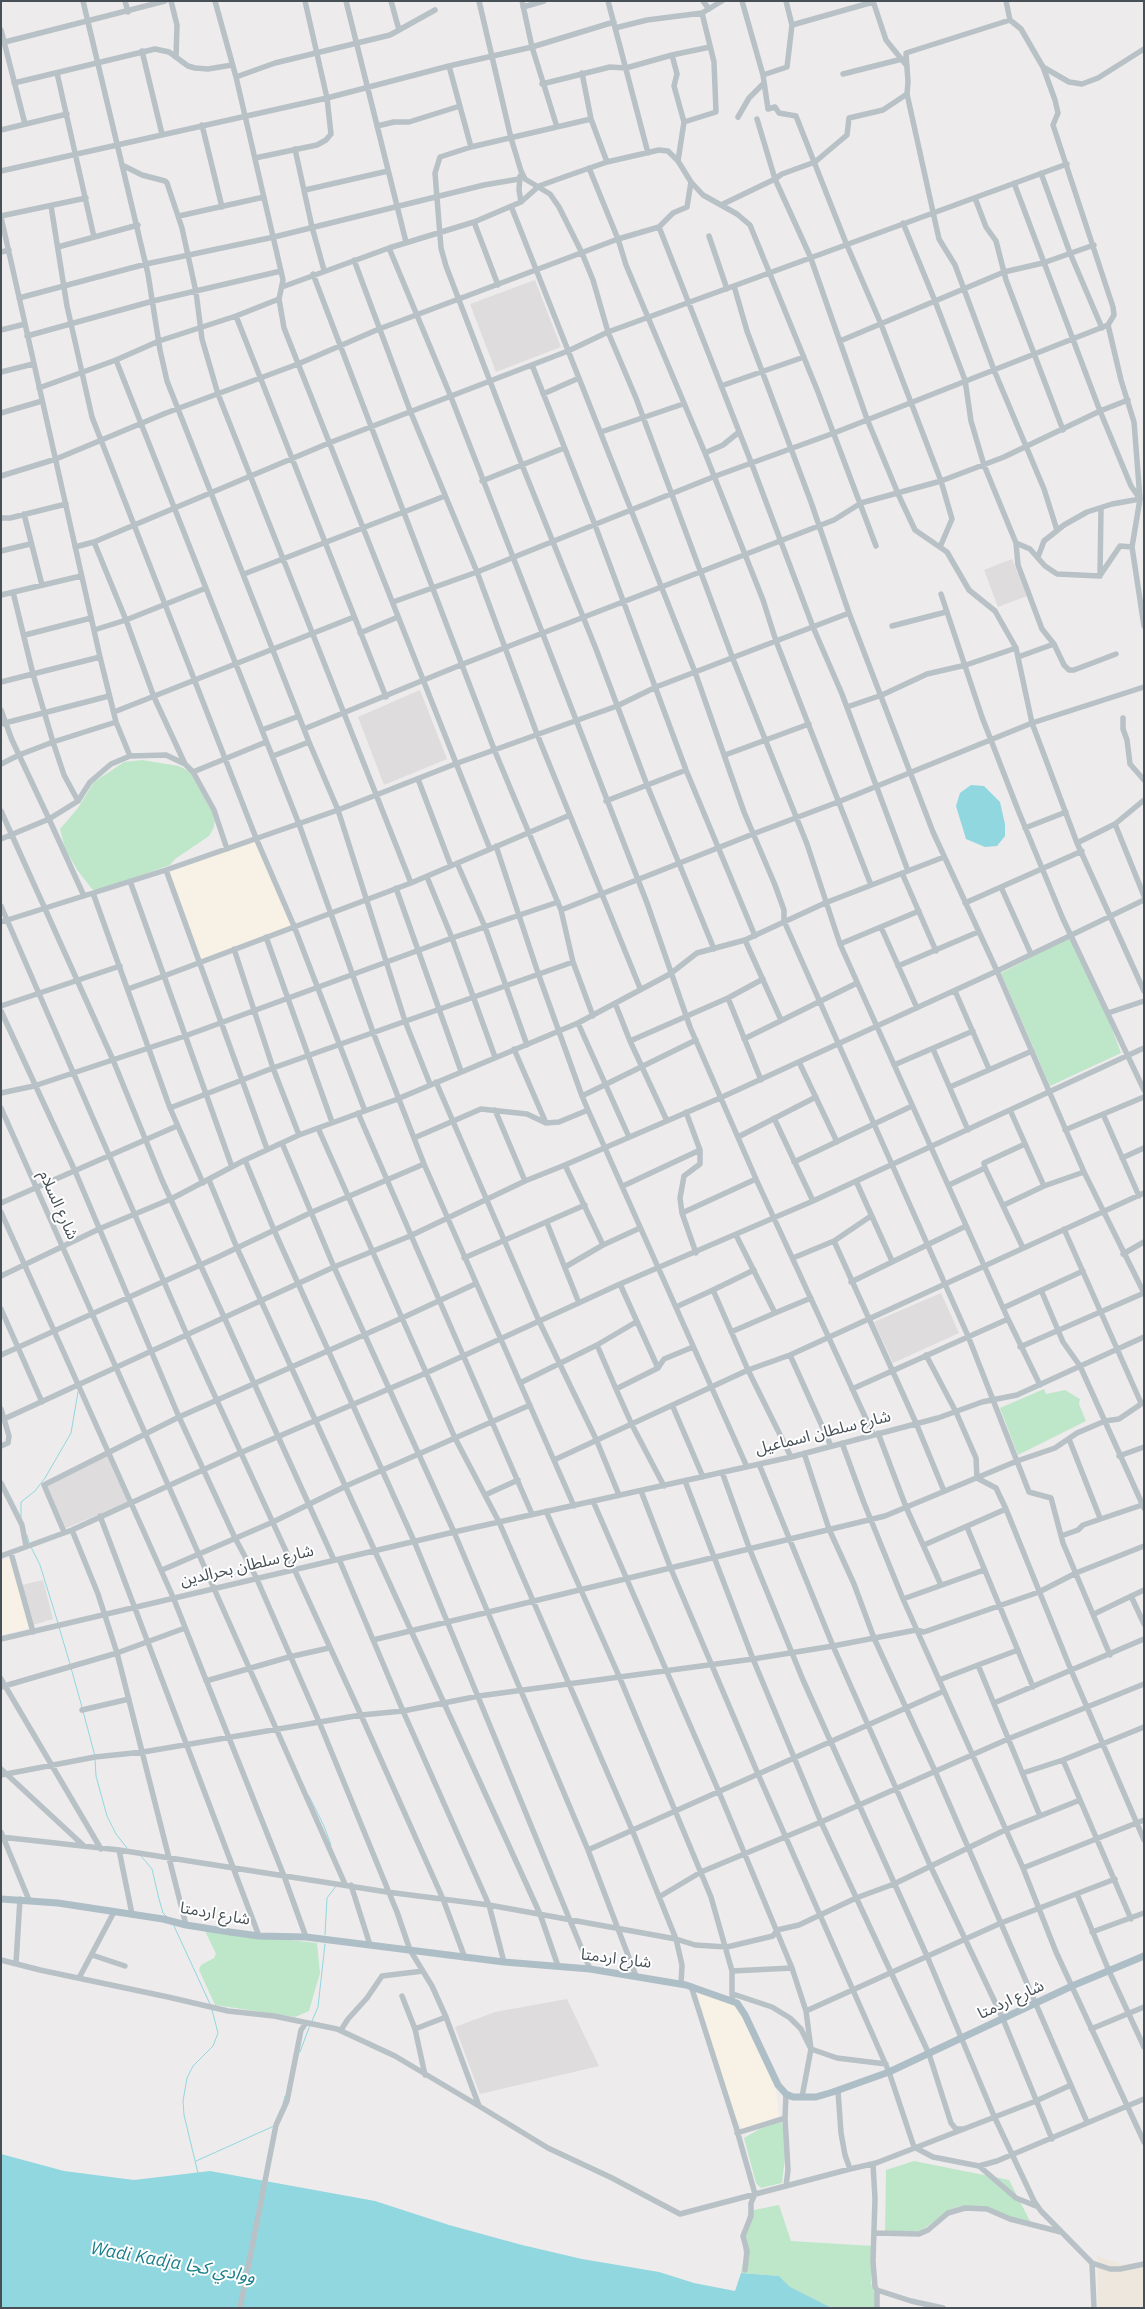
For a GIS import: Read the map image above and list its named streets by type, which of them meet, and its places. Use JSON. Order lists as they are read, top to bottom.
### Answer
{
  "streets": {
    "main road": ["شارع اردمتا"],
    "street": ["شارع السلام", "شارع سلطان اسماعيل", "شارع سلطان بحرالدين"]
  },
  "crossings": [
    ["شارع السلام", "شارع سلطان بحرالدين"],
    ["شارع السلام", "شارع اردمتا"],
    ["شارع سلطان اسماعيل", "شارع سلطان بحرالدين"]
  ],
  "water": ["Wadi Kadja ووادي كجا"]
}
